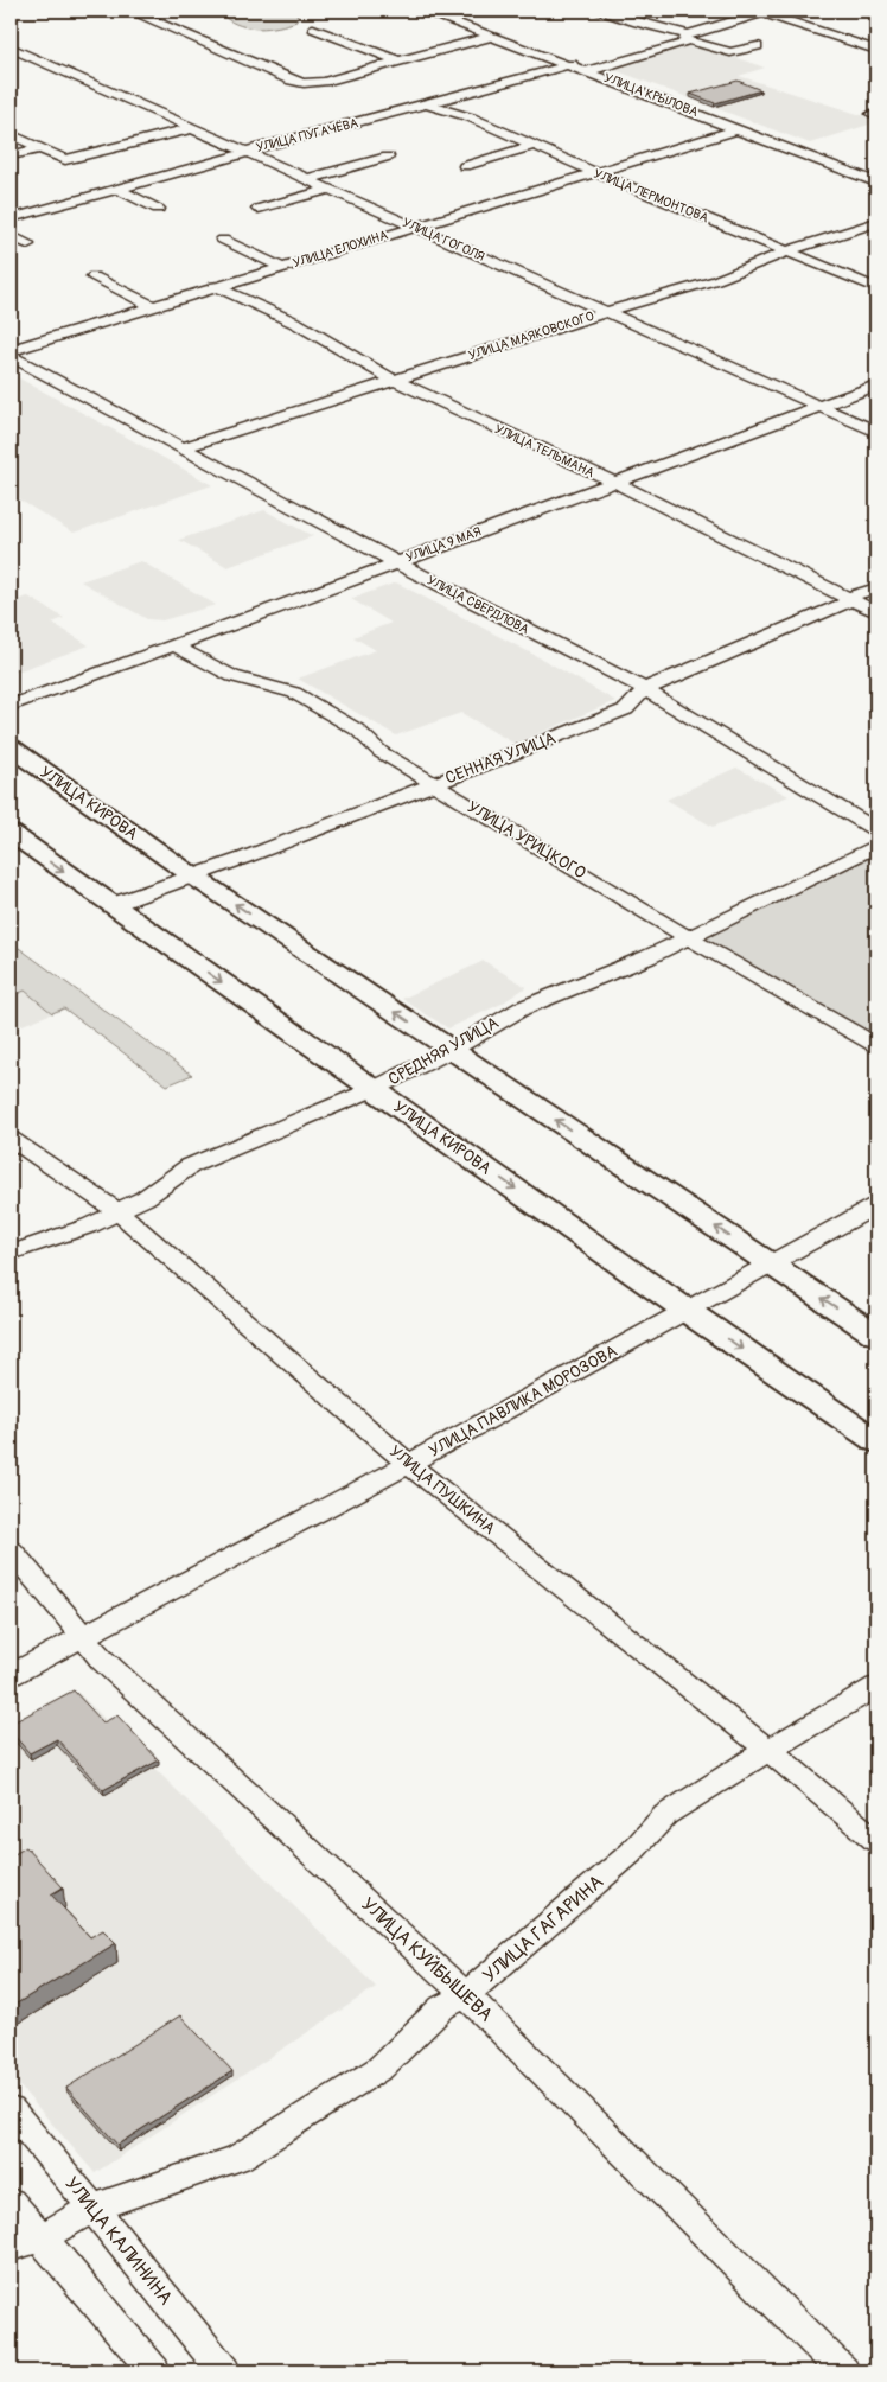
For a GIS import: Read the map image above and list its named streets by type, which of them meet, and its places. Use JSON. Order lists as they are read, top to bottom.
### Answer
{
  "streets": {
    "main road": ["УЛИЦА КИРОВА"],
    "street": [
      "УЛИЦА КРЫЛОВА",
      "УЛИЦА ПУГАЧЁВА",
      "УЛИЦА ЛЕРМОНТОВА",
      "УЛИЦА ГОГОЛЯ",
      "УЛИЦА ЕЛОХИНА",
      "УЛИЦА МАЯКОВСКОГО",
      "УЛИЦА ТЕЛЬМАНА",
      "УЛИЦА 9 МАЯ",
      "УЛИЦА СВЕРДЛОВА",
      "СЕННАЯ УЛИЦА",
      "УЛИЦА УРИЦКОГО",
      "СРЕДНЯЯ УЛИЦА",
      "УЛИЦА ПАВЛИКА МОРОЗОВА",
      "УЛИЦА ПУШКИНА",
      "УЛИЦА ГАГАРИНА",
      "УЛИЦА КУЙБЫШЕВА",
      "УЛИЦА КАЛИНИНА"
    ]
  },
  "crossings": [
    ["УЛИЦА КРЫЛОВА", "УЛИЦА ПУГАЧЁВА"],
    ["УЛИЦА КРЫЛОВА", "УЛИЦА ЕЛОХИНА"],
    ["УЛИЦА ПУГАЧЁВА", "УЛИЦА ЛЕРМОНТОВА"],
    ["УЛИЦА ПУГАЧЁВА", "УЛИЦА ГОГОЛЯ"],
    ["УЛИЦА ЛЕРМОНТОВА", "УЛИЦА ЕЛОХИНА"],
    ["УЛИЦА ЛЕРМОНТОВА", "УЛИЦА МАЯКОВСКОГО"],
    ["УЛИЦА ГОГОЛЯ", "УЛИЦА ЕЛОХИНА"],
    ["УЛИЦА ГОГОЛЯ", "УЛИЦА МАЯКОВСКОГО"],
    ["УЛИЦА ГОГОЛЯ", "УЛИЦА 9 МАЯ"],
    ["УЛИЦА ЕЛОХИНА", "УЛИЦА ТЕЛЬМАНА"],
    ["УЛИЦА МАЯКОВСКОГО", "УЛИЦА ТЕЛЬМАНА"],
    ["УЛИЦА МАЯКОВСКОГО", "УЛИЦА СВЕРДЛОВА"],
    ["УЛИЦА ТЕЛЬМАНА", "УЛИЦА 9 МАЯ"],
    ["УЛИЦА ТЕЛЬМАНА", "СЕННАЯ УЛИЦА"],
    ["УЛИЦА 9 МАЯ", "УЛИЦА СВЕРДЛОВА"],
    ["УЛИЦА 9 МАЯ", "УЛИЦА УРИЦКОГО"],
    ["УЛИЦА СВЕРДЛОВА", "СЕННАЯ УЛИЦА"],
    ["СЕННАЯ УЛИЦА", "УЛИЦА КИРОВА"],
    ["СЕННАЯ УЛИЦА", "УЛИЦА УРИЦКОГО"],
    ["УЛИЦА КИРОВА", "СРЕДНЯЯ УЛИЦА"],
    ["УЛИЦА КИРОВА", "УЛИЦА ПАВЛИКА МОРОЗОВА"],
    ["УЛИЦА УРИЦКОГО", "СРЕДНЯЯ УЛИЦА"],
    ["СРЕДНЯЯ УЛИЦА", "УЛИЦА ПУШКИНА"],
    ["УЛИЦА ПАВЛИКА МОРОЗОВА", "УЛИЦА ПУШКИНА"],
    ["УЛИЦА ПАВЛИКА МОРОЗОВА", "УЛИЦА КУЙБЫШЕВА"],
    ["УЛИЦА ПУШКИНА", "УЛИЦА ГАГАРИНА"],
    ["УЛИЦА ГАГАРИНА", "УЛИЦА КУЙБЫШЕВА"],
    ["УЛИЦА ГАГАРИНА", "УЛИЦА КАЛИНИНА"]
  ]
}
